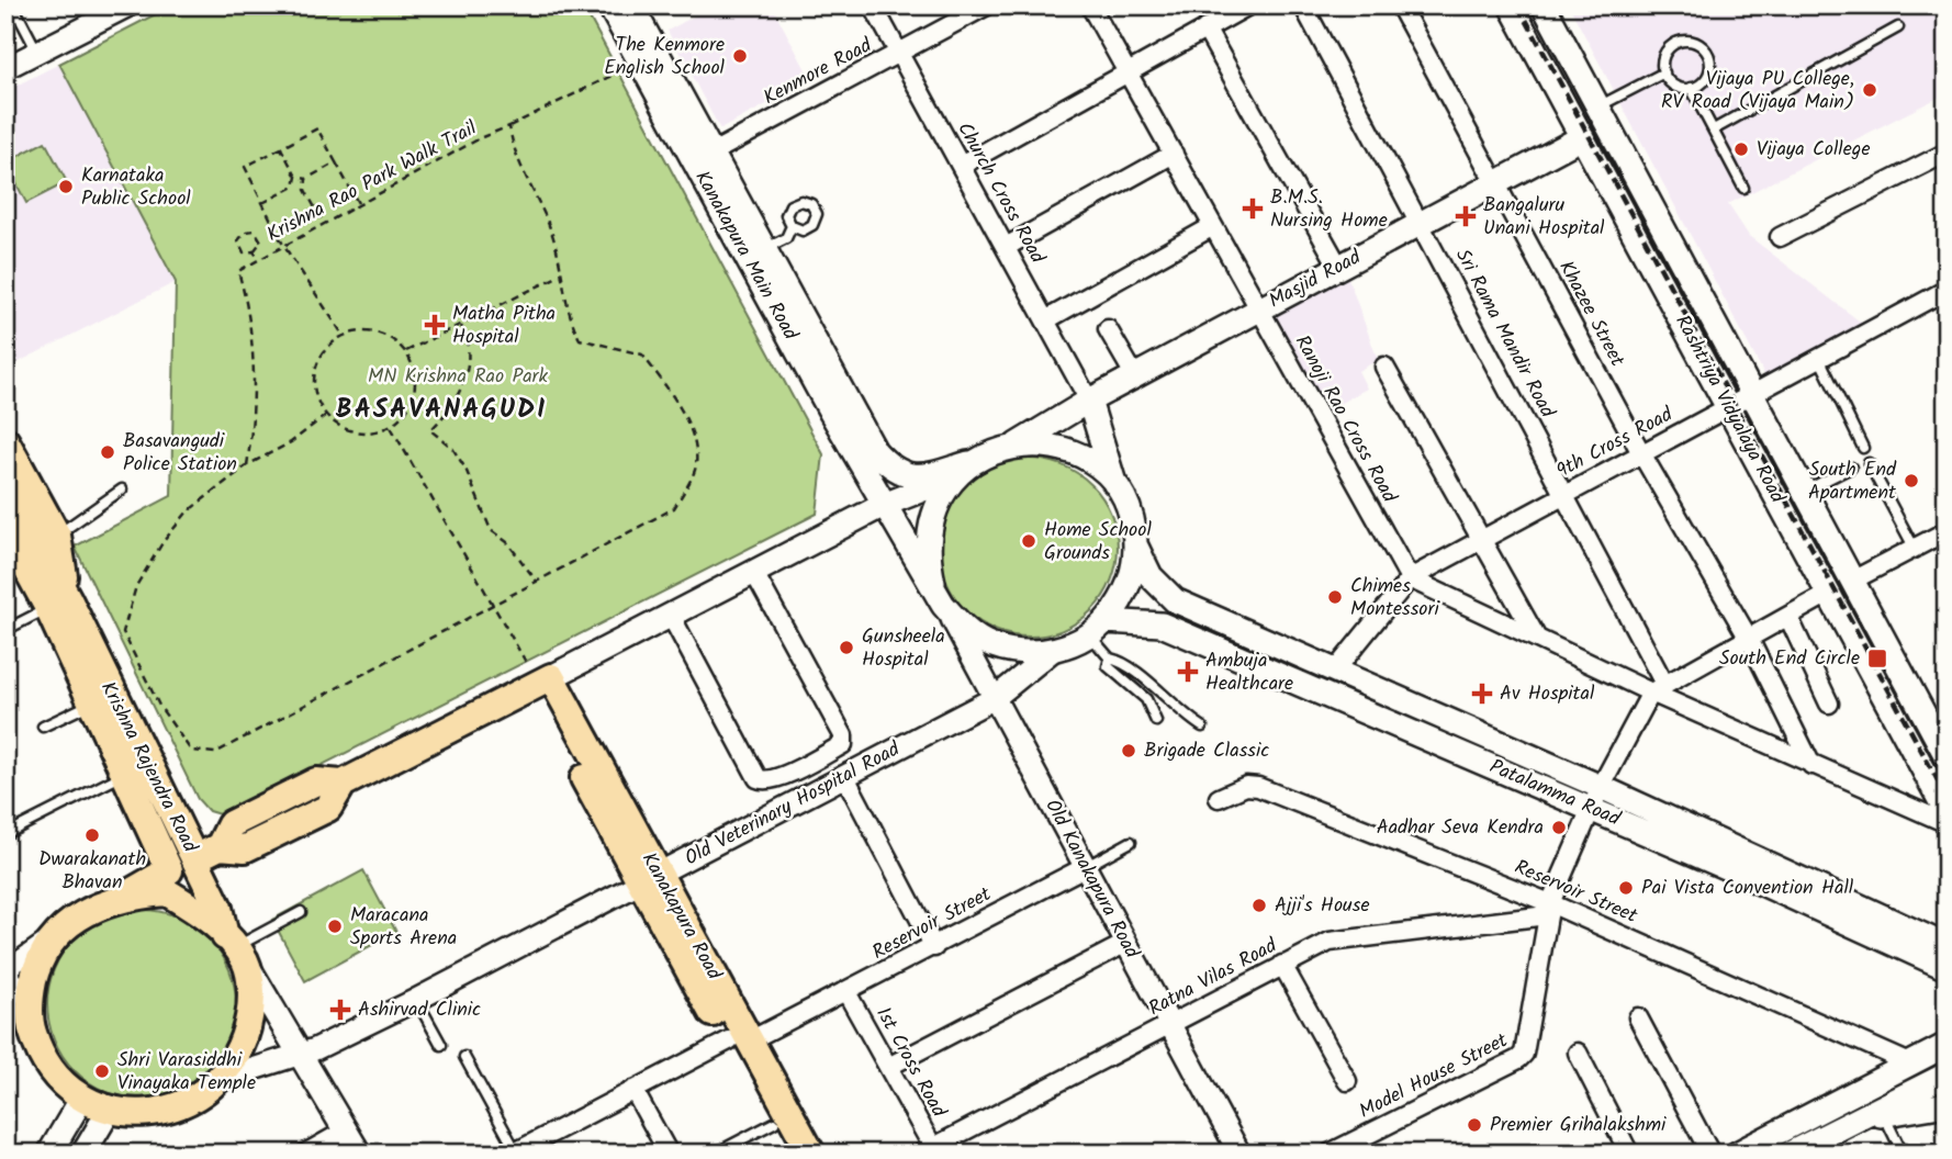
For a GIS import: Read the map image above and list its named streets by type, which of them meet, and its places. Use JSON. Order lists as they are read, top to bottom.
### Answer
{
  "streets": {
    "main road": [
      "Kanakapura Main Road",
      "Masjid Road",
      "Rashtriya Vidyalaya Road",
      "Krishna Rajendra Road",
      "Patalamma Road",
      "Kanakapura Road"
    ],
    "street": [
      "Kenmore Road",
      "Church Cross Road",
      "Khazee Street",
      "Sri Rama Mandir Road",
      "Ranoji Rao Cross Road",
      "9th Cross Road",
      "Old Veterinary Hospital Road",
      "Old Kanakapura Road",
      "Reservoir Street",
      "Ratna Vilas Road",
      "1st Cross Road",
      "Model House Street"
    ],
    "path": ["Krishna Rao Park Walk Trail"]
  },
  "crossings": [
    ["Kenmore Road", "Church Cross Road"],
    ["Church Cross Road", "Masjid Road"],
    ["Kanakapura Main Road", "Masjid Road"],
    ["Kanakapura Main Road", "Patalamma Road"],
    ["Kanakapura Main Road", "Old Veterinary Hospital Road"],
    ["Kanakapura Main Road", "Old Kanakapura Road"],
    ["Masjid Road", "Khazee Street"],
    ["Masjid Road", "Sri Rama Mandir Road"],
    ["Masjid Road", "Rashtriya Vidyalaya Road"],
    ["Masjid Road", "Ranoji Rao Cross Road"],
    ["Masjid Road", "Patalamma Road"],
    ["Masjid Road", "Old Veterinary Hospital Road"],
    ["Masjid Road", "Old Kanakapura Road"],
    ["Khazee Street", "9th Cross Road"],
    ["Sri Rama Mandir Road", "9th Cross Road"],
    ["Sri Rama Mandir Road", "Model House Street"],
    ["Rashtriya Vidyalaya Road", "9th Cross Road"],
    ["Ranoji Rao Cross Road", "9th Cross Road"],
    ["9th Cross Road", "Patalamma Road"],
    ["Krishna Rajendra Road", "Old Veterinary Hospital Road"],
    ["Patalamma Road", "Old Veterinary Hospital Road"],
    ["Patalamma Road", "Old Kanakapura Road"],
    ["Patalamma Road", "Model House Street"],
    ["Old Veterinary Hospital Road", "Old Kanakapura Road"],
    ["Old Veterinary Hospital Road", "Kanakapura Road"],
    ["Old Kanakapura Road", "Reservoir Street"],
    ["Old Kanakapura Road", "Ratna Vilas Road"],
    ["Reservoir Street", "Kanakapura Road"],
    ["Reservoir Street", "Ratna Vilas Road"],
    ["Reservoir Street", "1st Cross Road"],
    ["Reservoir Street", "Model House Street"],
    ["Ratna Vilas Road", "1st Cross Road"],
    ["Ratna Vilas Road", "Model House Street"]
  ],
  "districts": ["BASAVANAGUDI"],
  "parks": ["MN Krishna Rao Park"],
  "places": {
    "other": [
      "The Kenmore English School",
      "Vijaya PU College, RV Road (Vijaya Main)",
      "Vijaya College",
      "Karnataka Public School",
      "Basavangudi Police Station",
      "South End Apartment",
      "Home School Grounds",
      "Chimes Montessori",
      "Gunsheela Hospital",
      "Brigade Classic",
      "Aadhar Seva Kendra",
      "Dwarakanath Bhavan",
      "Pai Vista Convention Hall",
      "Ajji's House",
      "Maracana Sports Arena",
      "Shri Varasiddhi Vinayaka Temple",
      "Premier Grihalakshmi"
    ],
    "health": [
      "B.M.S. Nursing Home",
      "Bangaluru Unani Hospital",
      "Matha Pitha Hospital",
      "Ambuja Healthcare",
      "Av Hospital",
      "Ashirvad Clinic"
    ],
    "transit": ["South End Circle"]
  }
}
